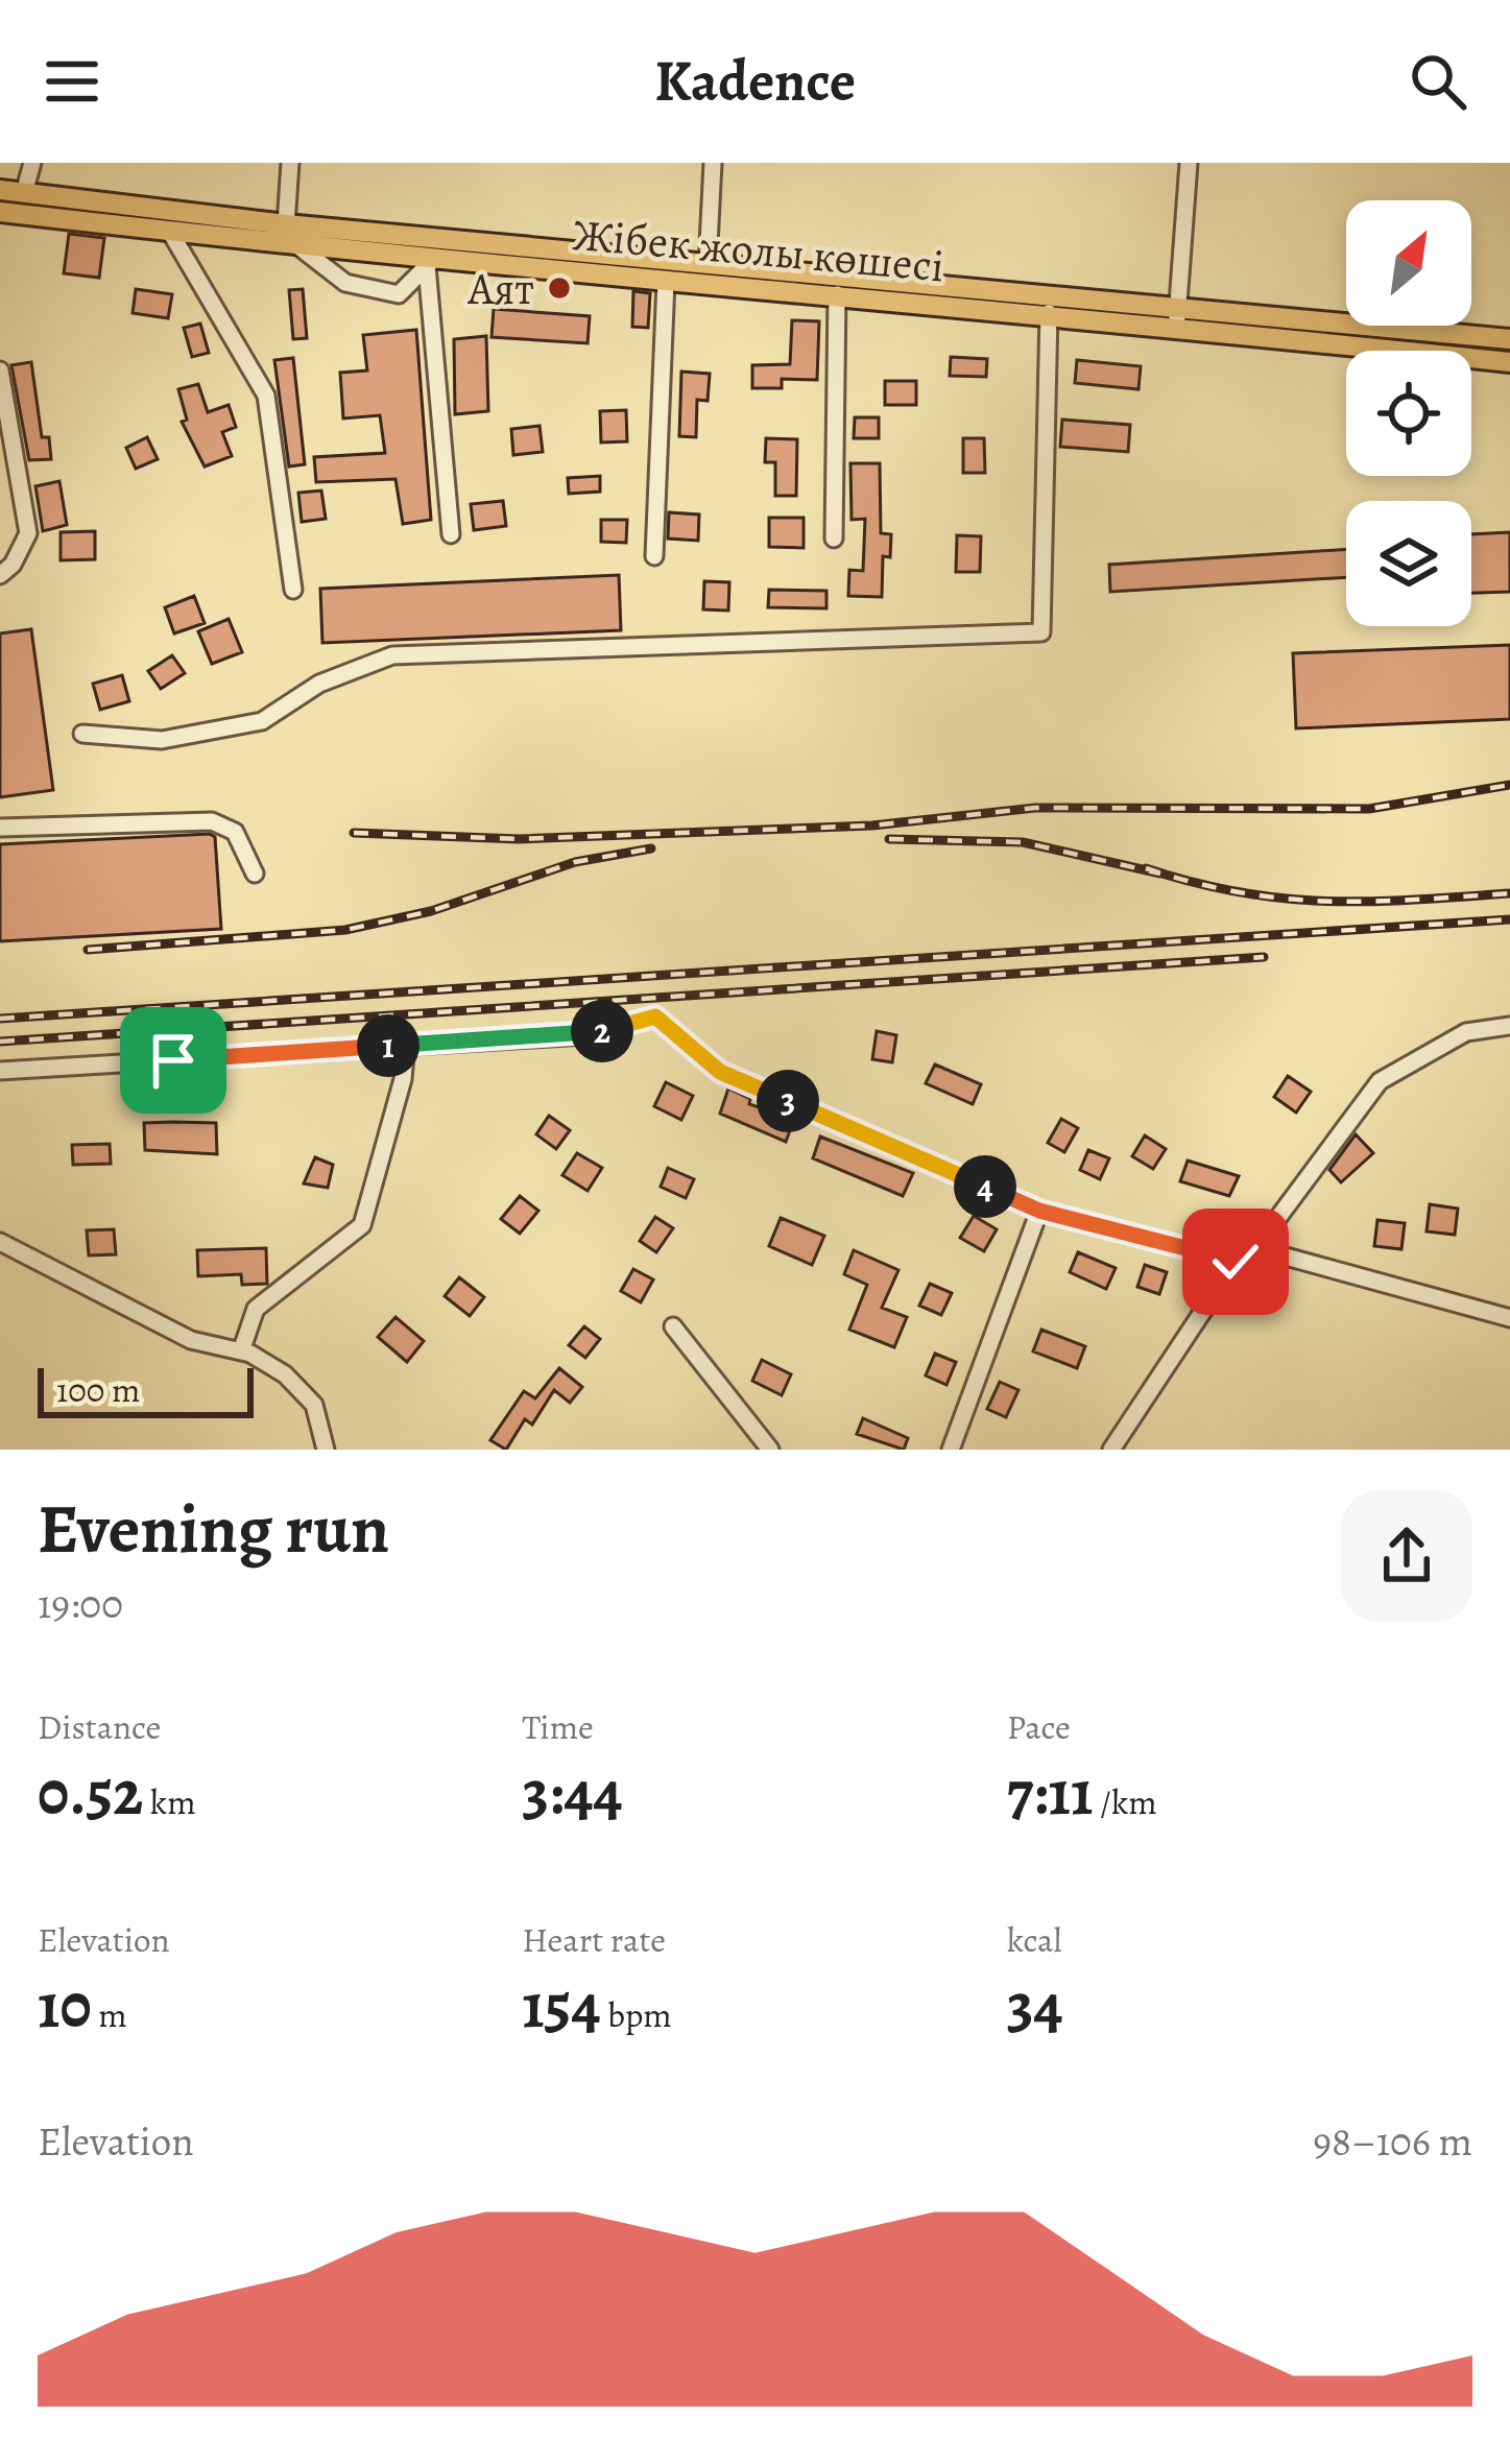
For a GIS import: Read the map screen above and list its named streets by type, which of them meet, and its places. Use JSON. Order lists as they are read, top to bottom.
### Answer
{
  "streets": {
    "main road": ["Жібек жолы көшесі"]
  },
  "places": ["Аят"],
  "scale_bar": "100 m",
  "north": "top right",
  "page": {
    "header": "Kadence",
    "pins": [
      "2",
      "1",
      "3",
      "4"
    ],
    "scale": "100 m",
    "heading": ["Evening run", "19:00"],
    "stats": [
      ["Distance", "0.52 km"],
      ["Time", "3:44"],
      ["Pace", "7:11 /km"],
      ["Elevation", "10 m"],
      ["Heart rate", "154 bpm"],
      ["kcal", "34"]
    ],
    "chart": ["Elevation", "98–106 m"]
  }
}
